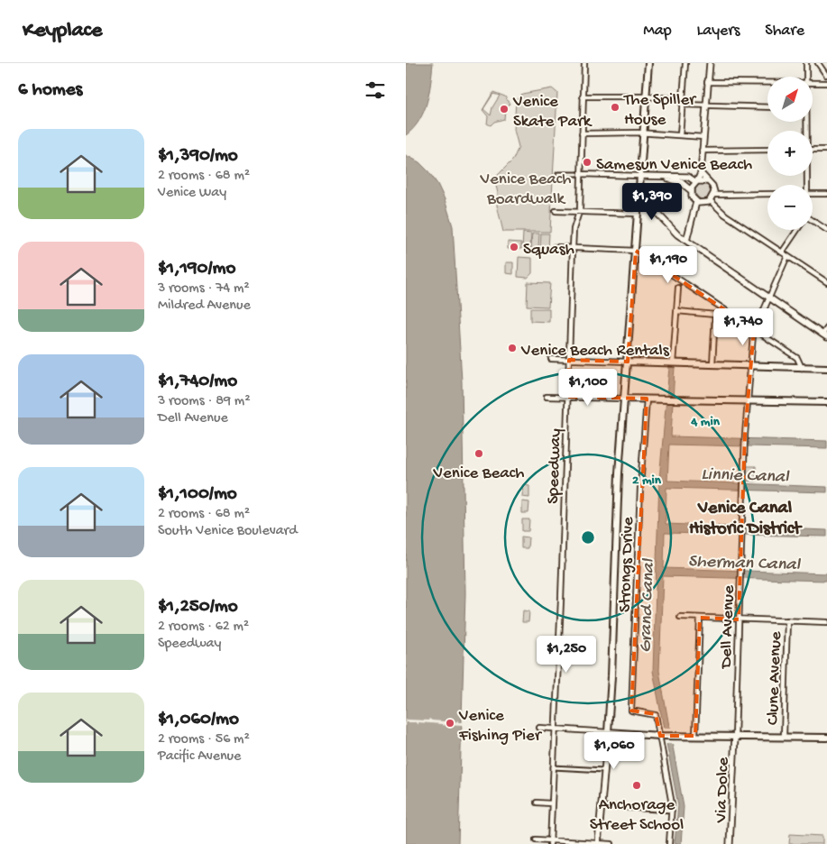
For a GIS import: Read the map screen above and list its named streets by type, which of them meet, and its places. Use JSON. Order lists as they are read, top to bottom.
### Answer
{
  "streets": {
    "street": [
      "Speedway",
      "Strongs Drive",
      "Dell Avenue",
      "Clune Avenue",
      "Via Dolce"
    ]
  },
  "crossings": [
    ["Dell Avenue", "Via Dolce"]
  ],
  "districts": ["Venice Canal Historic District"],
  "water": ["Linnie Canal", "Sherman Canal", "Grand Canal"],
  "parks": ["Venice Beach Boardwalk"],
  "places": [
    "The Spiller House",
    "Venice Skate Park",
    "Samesun Venice Beach",
    "Squash",
    "Venice Beach Rentals",
    "Venice Beach",
    "Venice Fishing Pier",
    "Anchorage Street School"
  ],
  "north": "top right",
  "page": {
    "header": "Keyplace",
    "nav": ["Map", "Layers", "Share"],
    "heading": "6 homes",
    "map_buttons": ["+", "−"],
    "list": [
      {
        "name": "$1,390/mo",
        "note": "2 rooms · 68 m² · Venice Way"
      },
      {
        "name": "$1,190/mo",
        "note": "3 rooms · 74 m² · Mildred Avenue"
      },
      {
        "name": "$1,740/mo",
        "note": "3 rooms · 89 m² · Dell Avenue"
      },
      {
        "name": "$1,100/mo",
        "note": "2 rooms · 68 m² · South Venice Boulevard"
      },
      {
        "name": "$1,250/mo",
        "note": "2 rooms · 62 m² · Speedway"
      },
      {
        "name": "$1,060/mo",
        "note": "2 rooms · 56 m² · Pacific Avenue"
      }
    ],
    "price": [
      "$1,390",
      "$1,190",
      "$1,740",
      "$1,100",
      "$1,250",
      "$1,060"
    ]
  },
  "rings": ["4 min", "2 min"]
}
